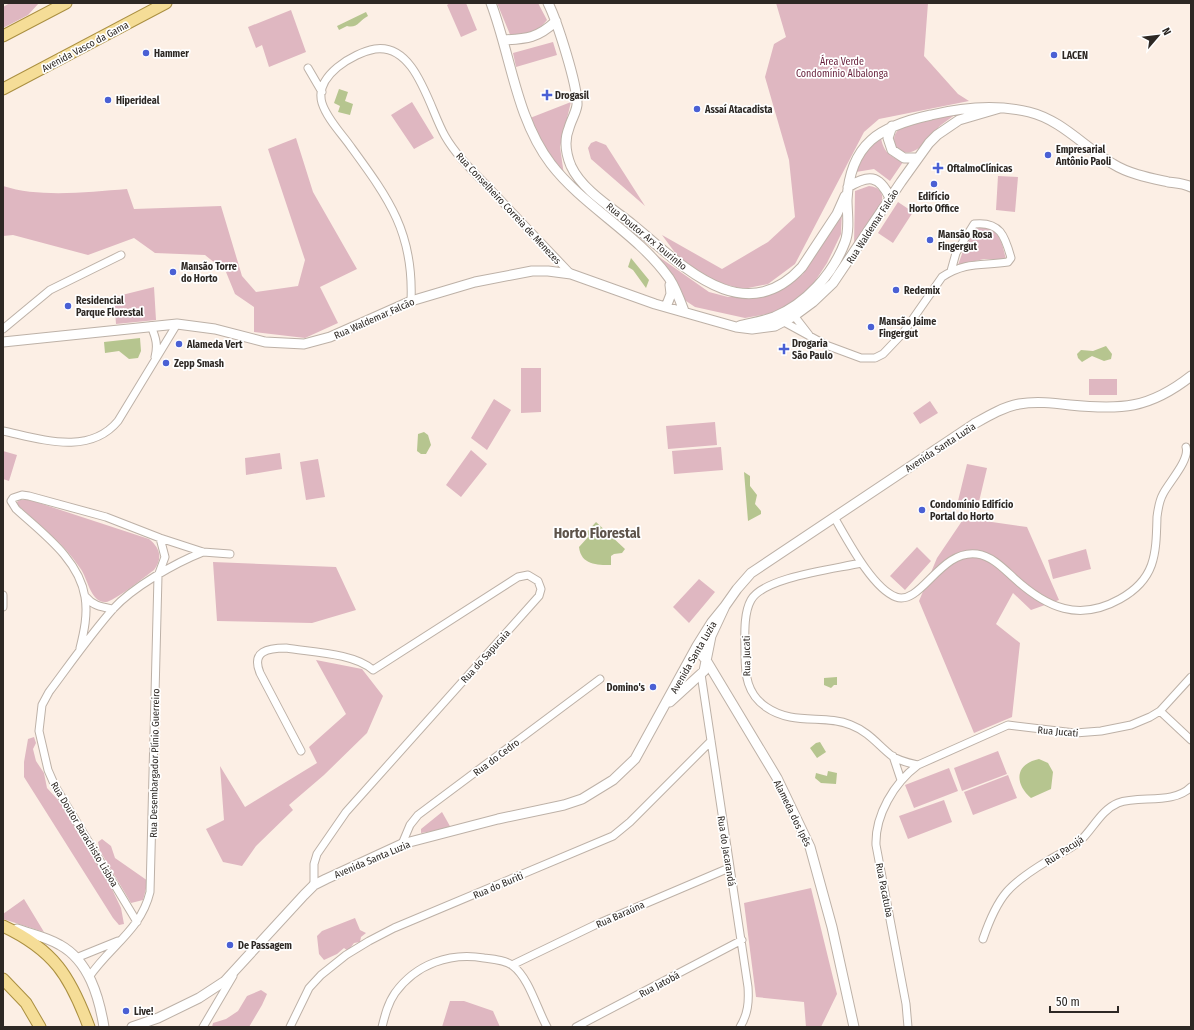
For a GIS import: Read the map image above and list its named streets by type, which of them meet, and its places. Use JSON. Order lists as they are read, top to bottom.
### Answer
{
  "streets": {
    "main road": ["Avenida Vasco da Gama"],
    "street": [
      "Rua Conselheiro Correia de Menezes",
      "Rua Waldemar Falcão",
      "Rua Doutor Arx Tourinho",
      "Avenida Santa Luzia",
      "Rua do Sapucaia",
      "Rua Jucati",
      "Rua do Cedro",
      "Rua Desembargador Plínio Guerreiro",
      "Alameda dos Ipês",
      "Rua Doutor Barachisto Lisboa",
      "Rua Pacujá",
      "Rua do Jacarandá",
      "Rua do Buriti",
      "Rua Pacatuba",
      "Rua Baraúna",
      "Rua Jatobá"
    ]
  },
  "crossings": [
    ["Rua Conselheiro Correia de Menezes", "Rua Waldemar Falcão"],
    ["Rua Waldemar Falcão", "Rua Doutor Arx Tourinho"],
    ["Avenida Santa Luzia", "Rua do Sapucaia"],
    ["Avenida Santa Luzia", "Rua do Cedro"],
    ["Avenida Santa Luzia", "Alameda dos Ipês"],
    ["Avenida Santa Luzia", "Rua do Jacarandá"],
    ["Rua Jucati", "Rua Pacatuba"],
    ["Rua Desembargador Plínio Guerreiro", "Rua Doutor Barachisto Lisboa"],
    ["Rua do Jacarandá", "Rua do Buriti"],
    ["Rua do Jacarandá", "Rua Baraúna"],
    ["Rua do Jacarandá", "Rua Jatobá"]
  ],
  "districts": ["Horto Florestal"],
  "parks": ["Área Verde Condomínio Albalonga"],
  "places": {
    "other": [
      "Hammer",
      "LACEN",
      "Hiperideal",
      "Assaí Atacadista",
      "Empresarial Antônio Paoli",
      "Edifício Horto Office",
      "Mansão Rosa Fingergut",
      "Mansão Torre do Horto",
      "Redemix",
      "Residencial Parque Florestal",
      "Mansão Jaime Fingergut",
      "Alameda Vert",
      "Zepp Smash",
      "Condomínio Edifício Portal do Horto",
      "Domino's",
      "De Passagem",
      "Live!"
    ],
    "health": ["Drogasil", "OftalmoClínicas", "Drogaria São Paulo"]
  },
  "scale_bar": "50 m",
  "north": "top right"
}
